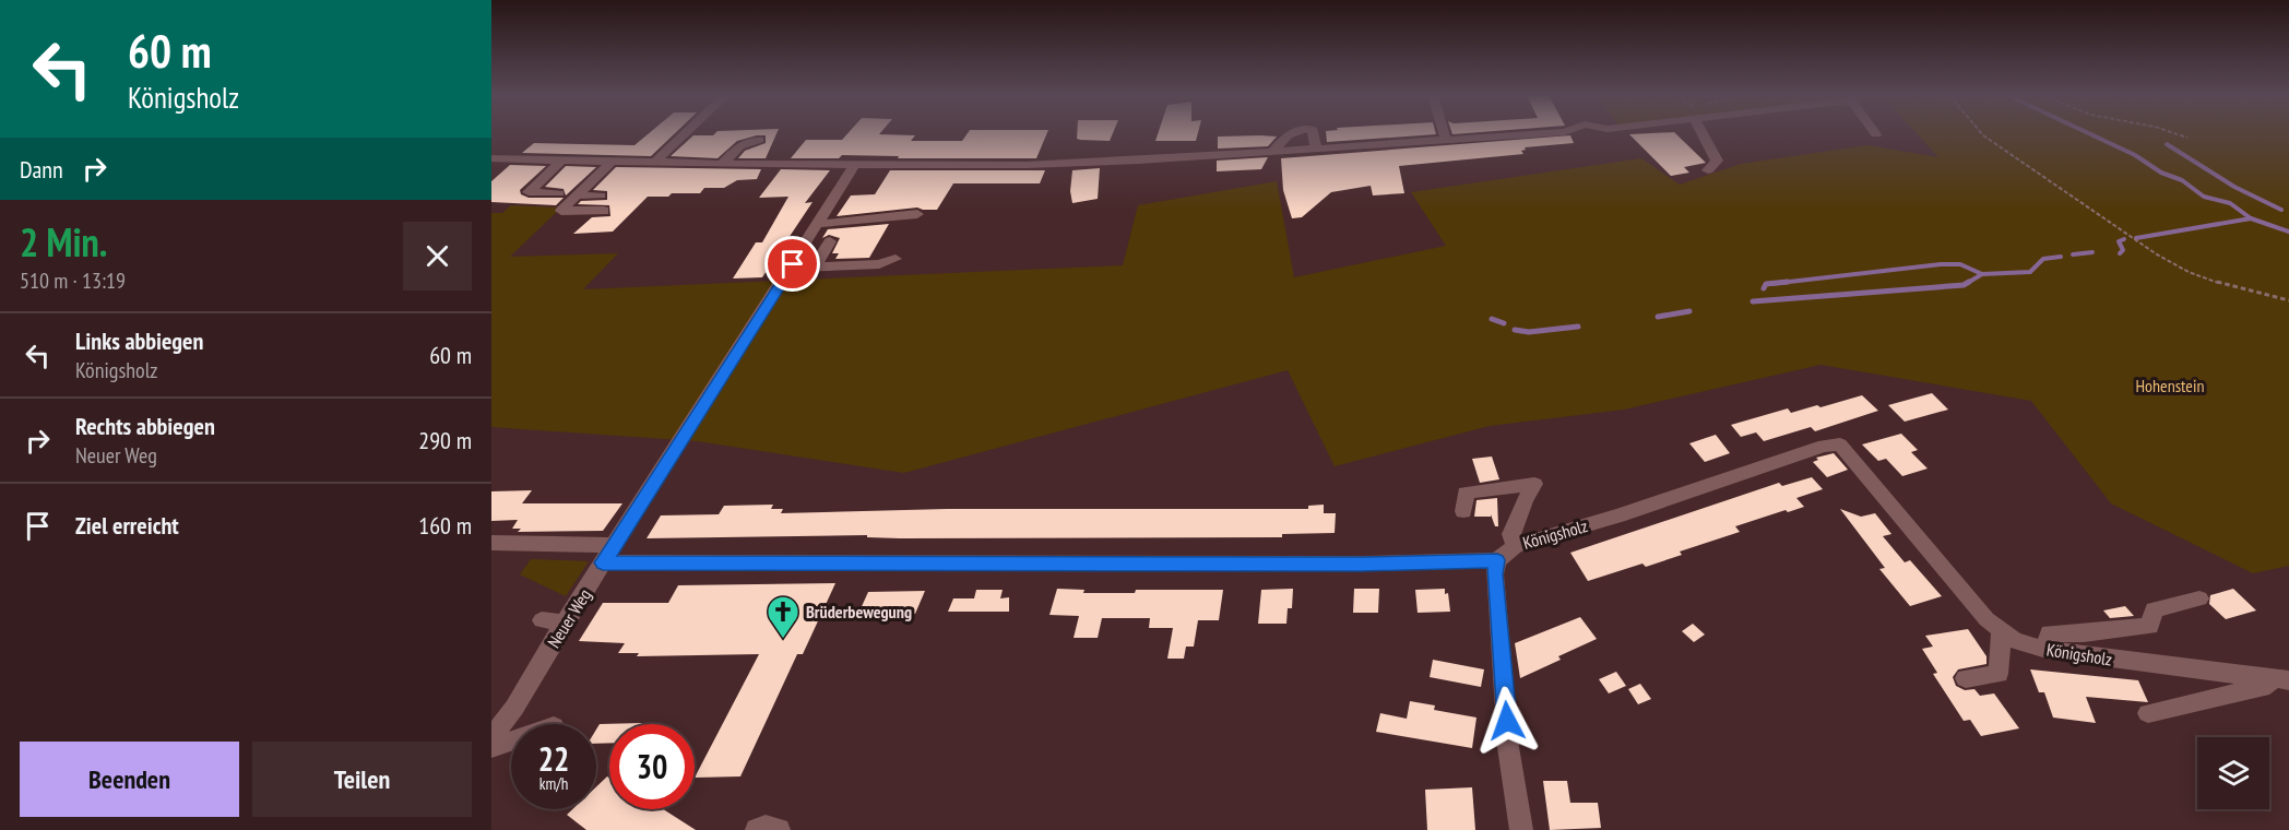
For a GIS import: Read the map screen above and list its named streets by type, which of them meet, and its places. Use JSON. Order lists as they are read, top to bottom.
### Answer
{
  "streets": {
    "street": ["Königsholz", "Neuer Weg"]
  },
  "parks": ["Hohenstein"],
  "places": {
    "church": ["Brüderbewegung"]
  },
  "page": {
    "turn": ["60 m", "Königsholz"],
    "then": "Dann",
    "heading": ["2 Min.", "510 m · 13:19"],
    "list": [
      {
        "name": "Links abbiegen",
        "note": "Königsholz",
        "value": "60 m"
      },
      {
        "name": "Rechts abbiegen",
        "note": "Neuer Weg",
        "value": "290 m"
      },
      {
        "name": "Ziel erreicht",
        "value": "160 m"
      }
    ],
    "speed": "22 km/h",
    "limit": "30",
    "buttons": ["Beenden", "Teilen"]
  }
}
